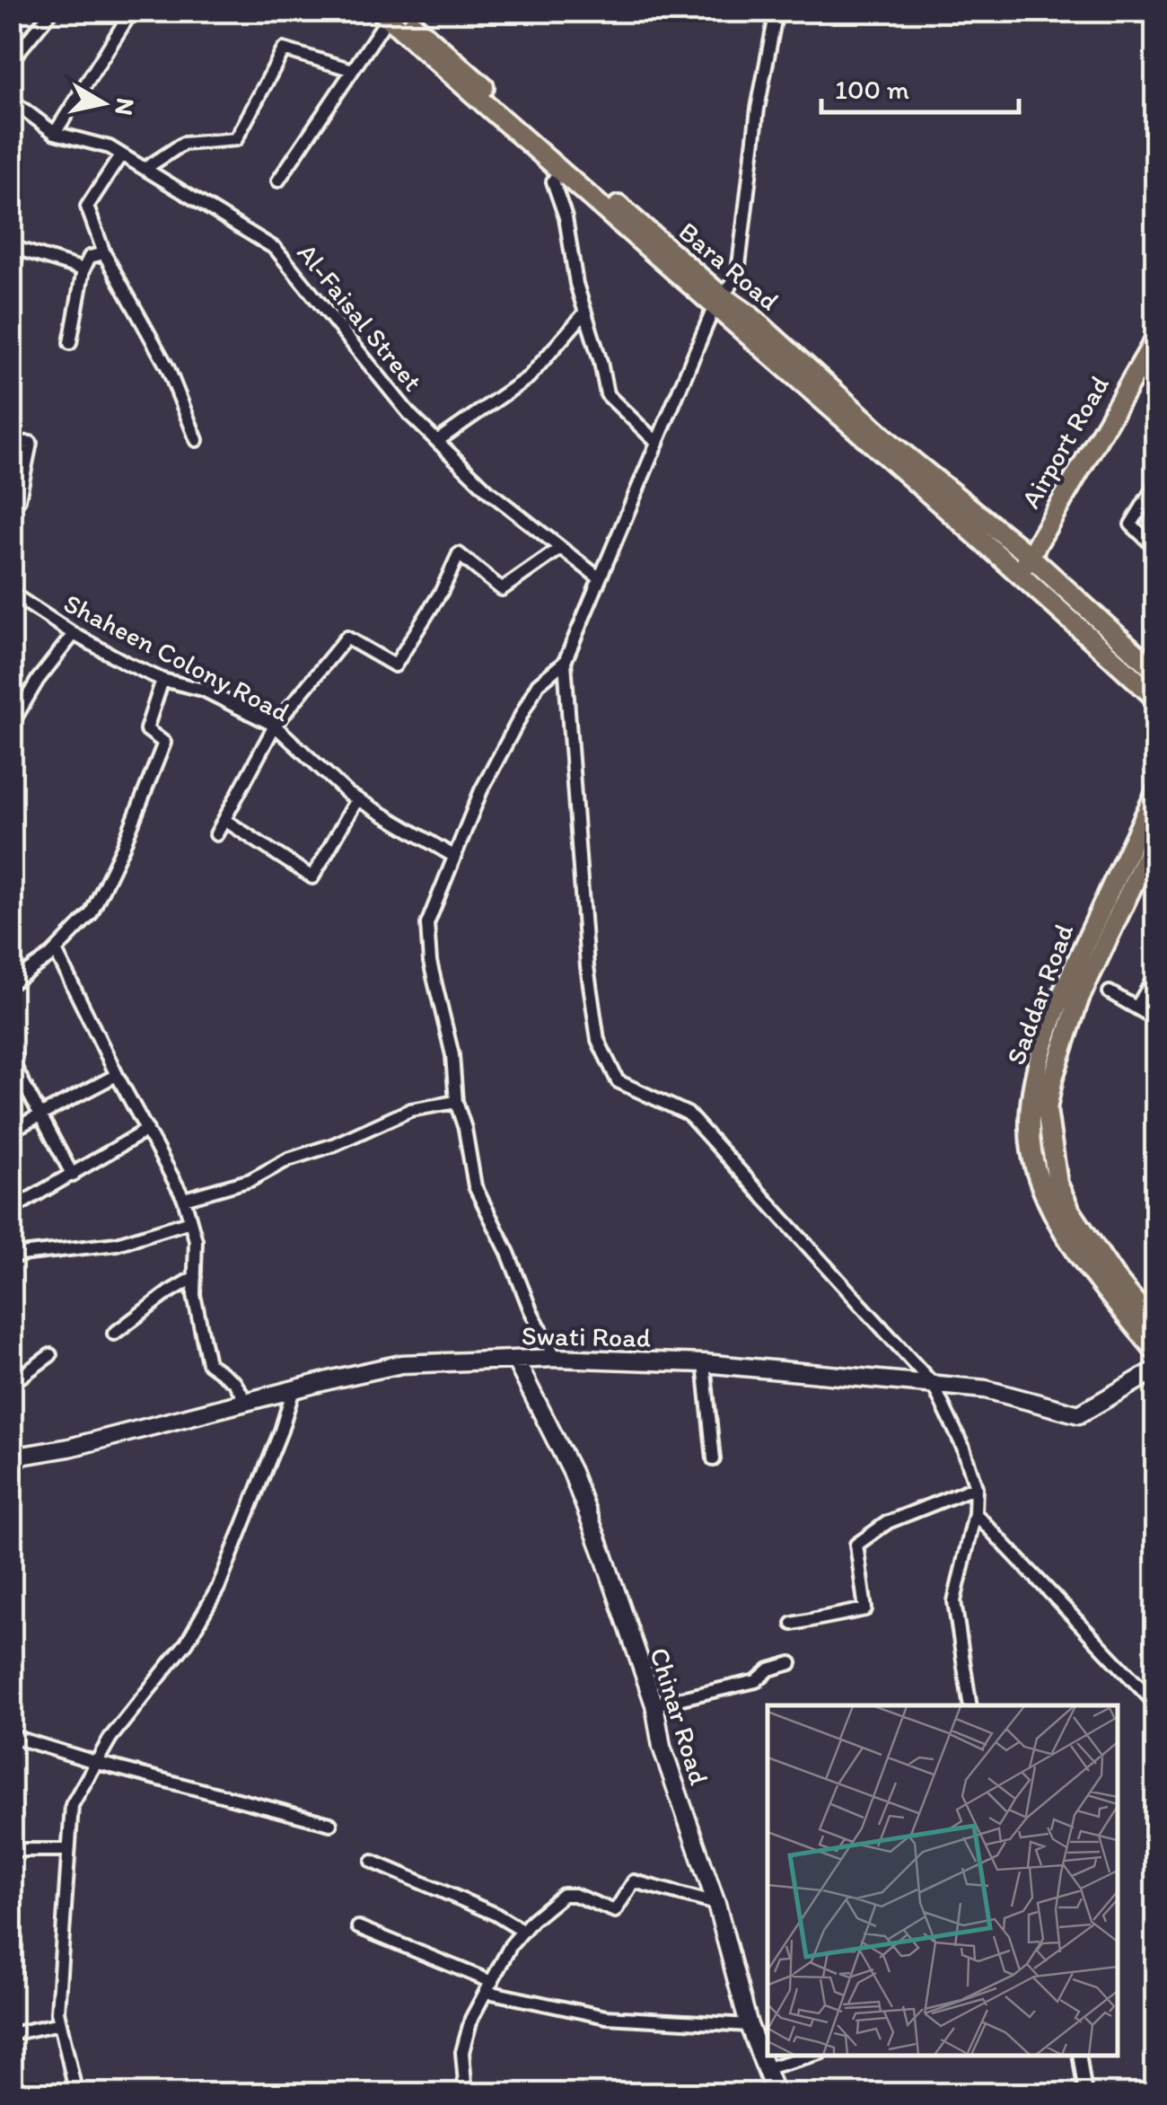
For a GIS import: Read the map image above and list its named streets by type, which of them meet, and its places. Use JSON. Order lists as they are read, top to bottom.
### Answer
{
  "streets": {
    "main road": ["Bara Road", "Airport Road", "Saddar Road"],
    "street": [
      "Al-Faisal Street",
      "Shaheen Colony Road",
      "Swati Road",
      "Chinar Road"
    ]
  },
  "crossings": [
    ["Bara Road", "Airport Road"],
    ["Swati Road", "Chinar Road"]
  ],
  "scale_bar": "100 m",
  "north": "right"
}
